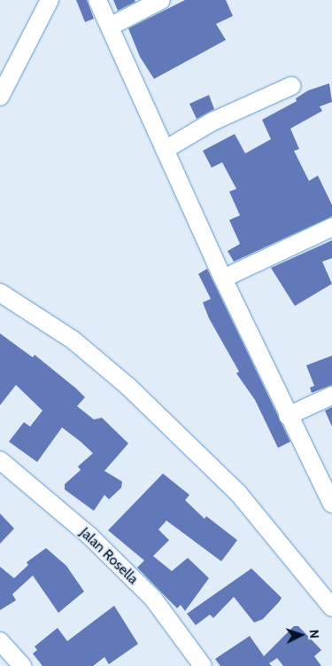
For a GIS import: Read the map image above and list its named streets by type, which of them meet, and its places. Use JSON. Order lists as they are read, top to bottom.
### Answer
{
  "streets": {
    "street": ["Jalan Rosella"]
  },
  "north": "right"
}
